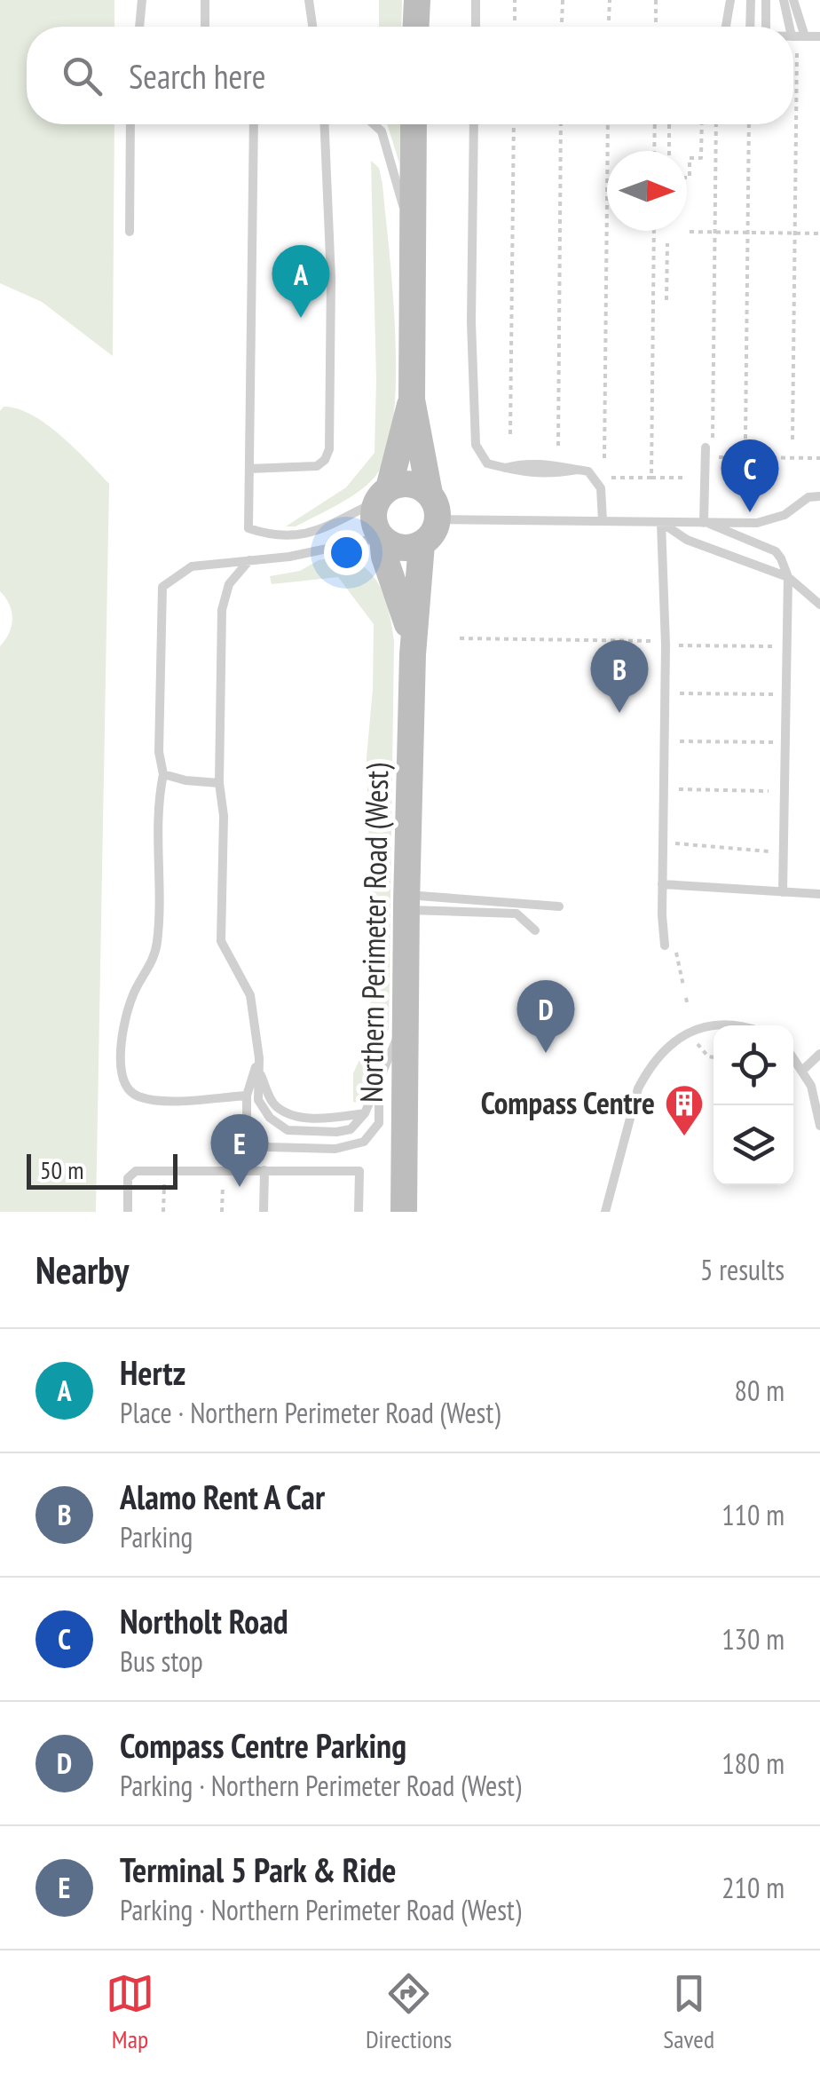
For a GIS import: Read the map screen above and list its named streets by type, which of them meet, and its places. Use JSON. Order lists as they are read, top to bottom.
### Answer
{
  "streets": {
    "street": ["Northern Perimeter Road (West)"]
  },
  "places": {
    "building": ["Compass Centre"]
  },
  "scale_bar": "50 m",
  "north": "right",
  "page": {
    "search": "Search here",
    "pins": [
      "A",
      "C",
      "B",
      "D",
      "E"
    ],
    "scale": "50 m",
    "heading": ["Nearby", "5 results"],
    "list": [
      {
        "mark": "A",
        "name": "Hertz",
        "note": "Place · Northern Perimeter Road (West)",
        "value": "80 m"
      },
      {
        "mark": "B",
        "name": "Alamo Rent A Car",
        "note": "Parking",
        "value": "110 m"
      },
      {
        "mark": "C",
        "name": "Northolt Road",
        "note": "Bus stop",
        "value": "130 m"
      },
      {
        "mark": "D",
        "name": "Compass Centre Parking",
        "note": "Parking · Northern Perimeter Road (West)",
        "value": "180 m"
      },
      {
        "mark": "E",
        "name": "Terminal 5 Park & Ride",
        "note": "Parking · Northern Perimeter Road (West)",
        "value": "210 m"
      }
    ],
    "nav": ["Map", "Directions", "Saved"]
  }
}
